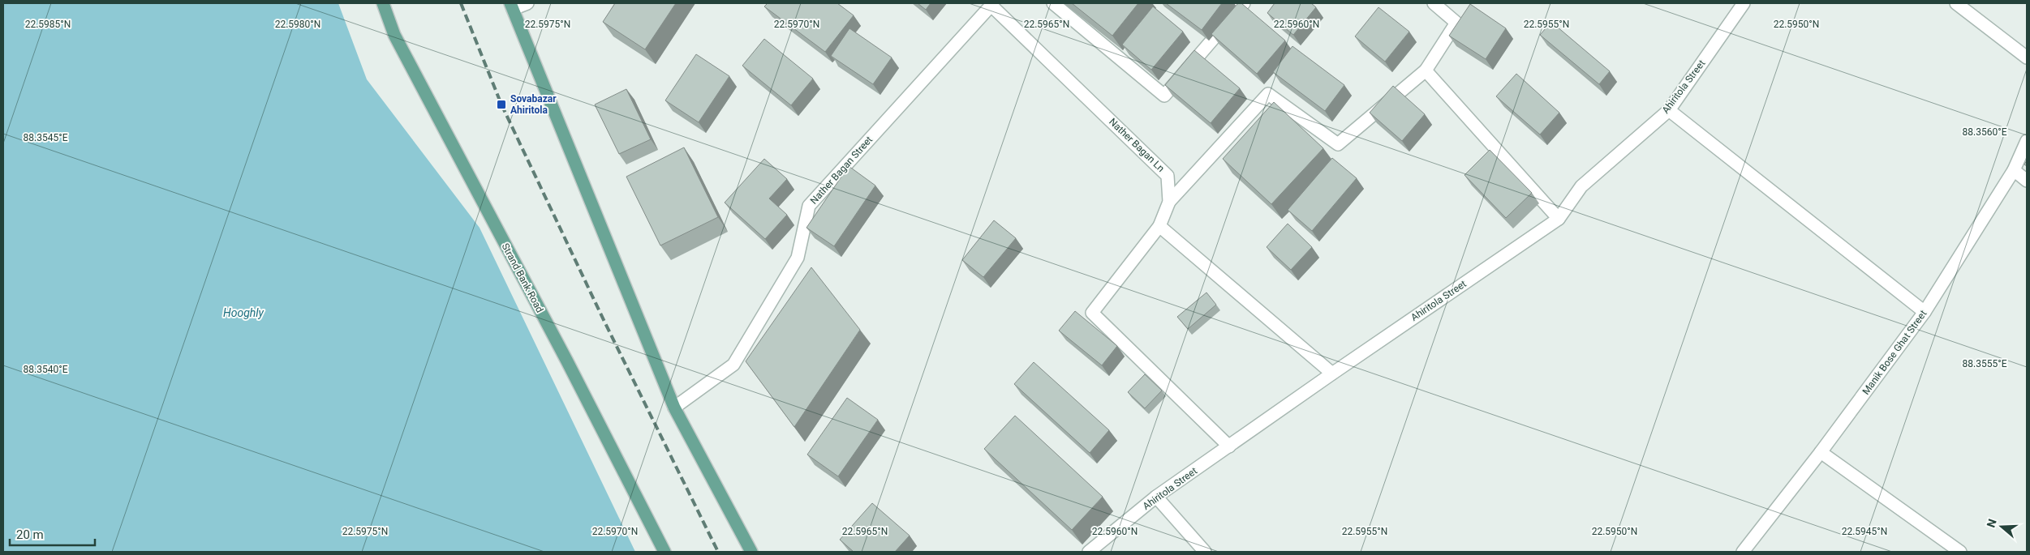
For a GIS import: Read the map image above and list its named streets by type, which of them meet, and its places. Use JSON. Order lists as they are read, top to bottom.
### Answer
{
  "streets": {
    "main road": ["Strand Bank Road"],
    "street": [
      "Ahiritola Street",
      "Nather Bagan Ln",
      "Nather Bagan Street",
      "Manik Bose Ghat Street"
    ]
  },
  "crossings": [
    ["Ahiritola Street", "Nather Bagan Ln"],
    ["Nather Bagan Ln", "Nather Bagan Street"]
  ],
  "water": ["Hooghly"],
  "places": {
    "transit": ["Sovabazar Ahiritola"]
  },
  "scale_bar": "20 m",
  "north": "left",
  "coordinates": [
    "22.5985°N",
    "22.5980°N",
    "22.5975°N",
    "22.5970°N",
    "22.5965°N",
    "22.5960°N",
    "22.5955°N",
    "22.5950°N",
    "88.3560°E",
    "88.3545°E",
    "88.3555°E",
    "88.3540°E",
    "22.5945°N"
  ]
}
